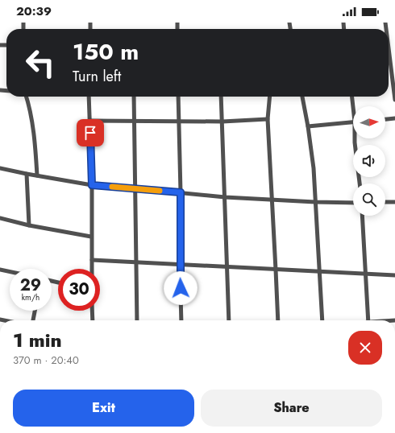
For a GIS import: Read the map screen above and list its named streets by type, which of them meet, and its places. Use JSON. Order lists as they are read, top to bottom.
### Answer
{
  "north": "right",
  "page": {
    "status": "20:39",
    "turn": ["150 m", "Turn left"],
    "speed": "29 km/h",
    "limit": "30",
    "heading": ["1 min", "370 m · 20:40"],
    "buttons": ["Exit", "Share"]
  }
}
